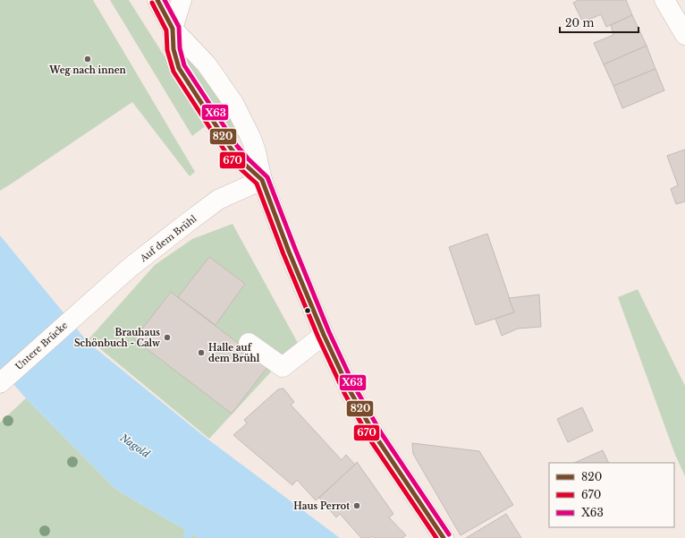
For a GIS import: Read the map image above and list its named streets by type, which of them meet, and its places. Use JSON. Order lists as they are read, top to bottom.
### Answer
{
  "streets": {
    "main road": ["Auf dem Brühl", "Untere Brücke"]
  },
  "crossings": [
    ["Auf dem Brühl", "Untere Brücke"]
  ],
  "water": ["Nagold"],
  "places": [
    "Weg nach innen",
    "Brauhaus Schönbuch - Calw",
    "Halle auf dem Brühl",
    "Haus Perrot"
  ],
  "lines": ["transit line 820", "transit line X63", "transit line 670"],
  "legend": ["820", "670", "X63"],
  "scale_bar": "20 m"
}
